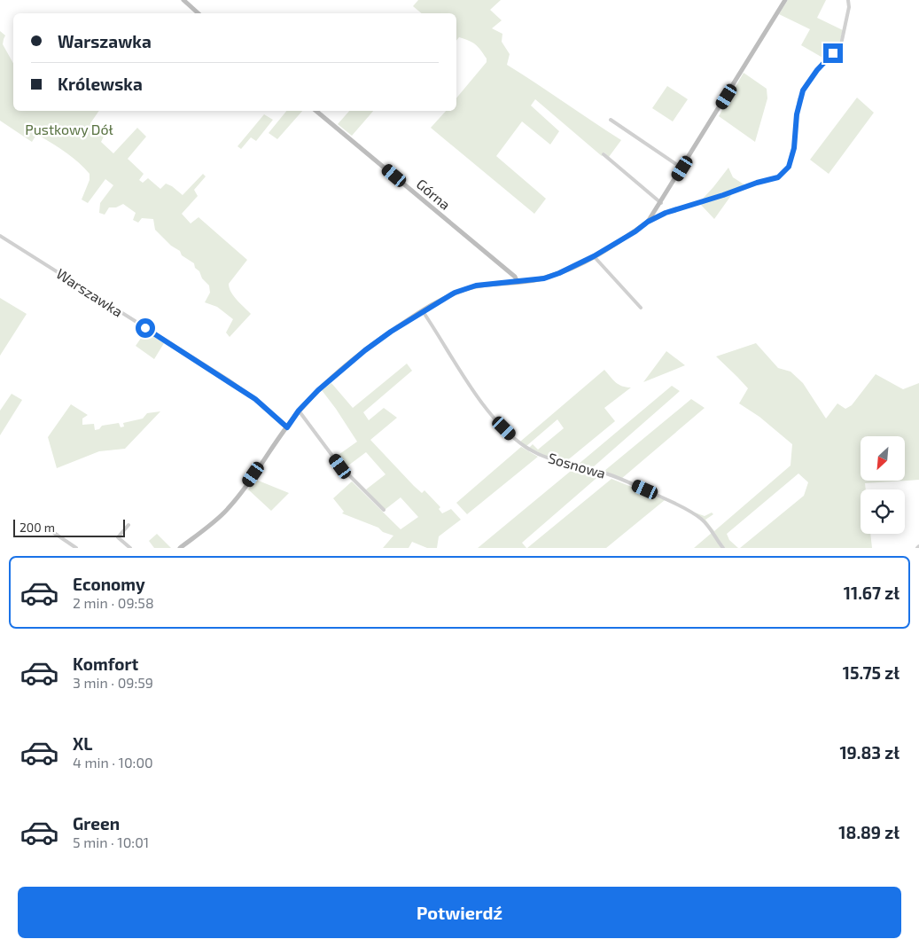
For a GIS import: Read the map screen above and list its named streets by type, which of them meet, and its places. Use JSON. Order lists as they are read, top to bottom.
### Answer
{
  "streets": {
    "street": ["Górna", "Warszawka", "Sosnowa"]
  },
  "parks": ["Pustkowy Dół"],
  "scale_bar": "200 m",
  "north": "bottom left",
  "page": {
    "banner": ["Warszawka", "Królewska"],
    "scale": "200 m",
    "list": [
      {
        "name": "Economy",
        "note": "2 min · 09:58",
        "value": "11.67 zł"
      },
      {
        "name": "Komfort",
        "note": "3 min · 09:59",
        "value": "15.75 zł"
      },
      {
        "name": "XL",
        "note": "4 min · 10:00",
        "value": "19.83 zł"
      },
      {
        "name": "Green",
        "note": "5 min · 10:01",
        "value": "18.89 zł"
      }
    ],
    "buttons": "Potwierdź"
  }
}
